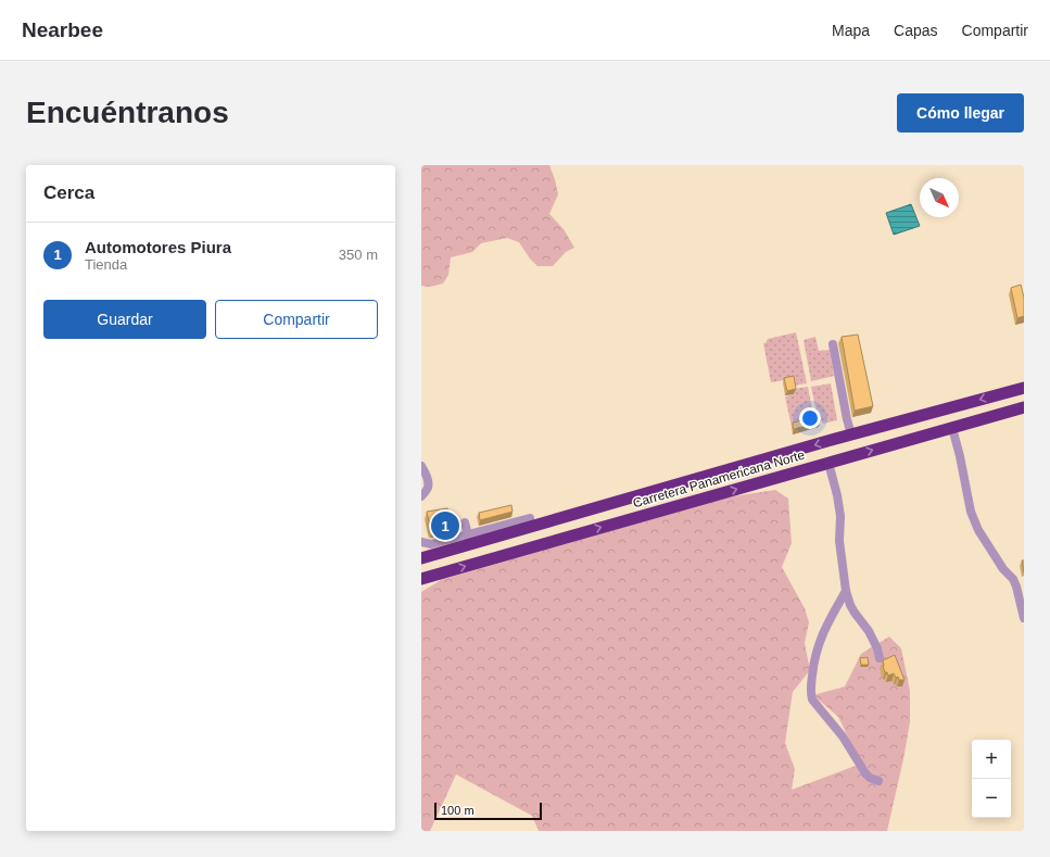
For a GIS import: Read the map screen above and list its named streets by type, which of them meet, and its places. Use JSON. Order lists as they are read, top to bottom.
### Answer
{
  "streets": {
    "highway": ["Carretera Panamericana Norte"]
  },
  "scale_bar": "100 m",
  "north": "bottom right",
  "page": {
    "header": "Nearbee",
    "nav": ["Mapa", "Capas", "Compartir"],
    "buttons": [
      "Cómo llegar",
      ["Guardar", "Compartir"]
    ],
    "title": "Encuéntranos",
    "heading": "Cerca",
    "list": [
      {
        "mark": "1",
        "name": "Automotores Piura",
        "note": "Tienda",
        "value": "350 m"
      }
    ],
    "pins": "1",
    "map_buttons": ["+", "−"],
    "scale": "100 m"
  }
}
